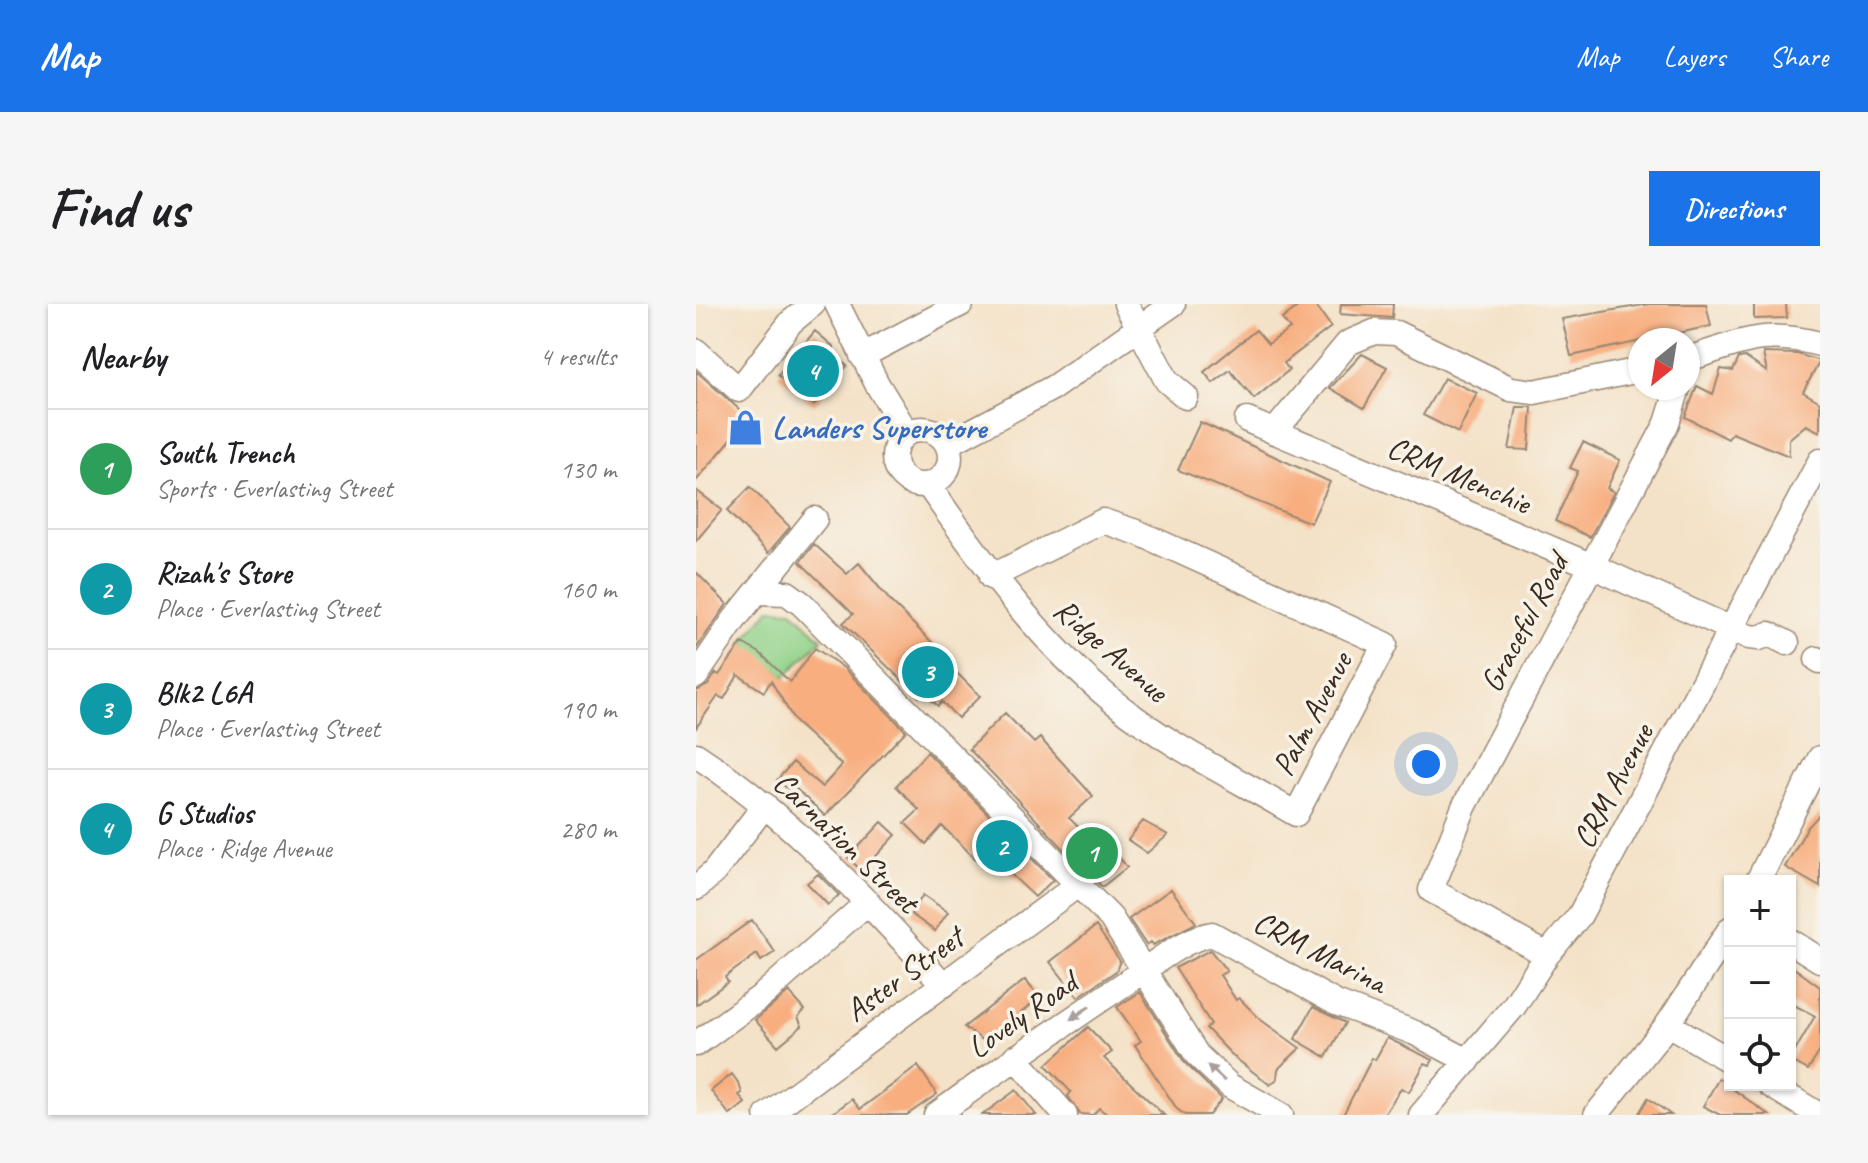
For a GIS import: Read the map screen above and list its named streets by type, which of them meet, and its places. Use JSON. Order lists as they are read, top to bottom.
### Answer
{
  "streets": {
    "street": [
      "CRM Menchie",
      "Graceful Road",
      "Ridge Avenue",
      "Palm Avenue",
      "CRM Avenue",
      "Carnation Street",
      "CRM Marina",
      "Aster Street",
      "Lovely Road"
    ]
  },
  "crossings": [
    ["CRM Menchie", "Graceful Road"],
    ["CRM Menchie", "CRM Avenue"],
    ["Graceful Road", "CRM Avenue"],
    ["Ridge Avenue", "Palm Avenue"],
    ["CRM Avenue", "CRM Marina"],
    ["Carnation Street", "Aster Street"],
    ["CRM Marina", "Lovely Road"]
  ],
  "one_way": ["Lovely Road"],
  "places": {
    "shop": ["Landers Superstore"]
  },
  "north": "bottom left",
  "page": {
    "header": "Map",
    "nav": ["Map", "Layers", "Share"],
    "buttons": "Directions",
    "title": "Find us",
    "heading": ["Nearby", "4 results"],
    "pins": [
      "4",
      "3",
      "2",
      "1"
    ],
    "list": [
      {
        "mark": "1",
        "name": "South Trench",
        "note": "Sports · Everlasting Street",
        "value": "130 m"
      },
      {
        "mark": "2",
        "name": "Rizah's Store",
        "note": "Place · Everlasting Street",
        "value": "160 m"
      },
      {
        "mark": "3",
        "name": "Blk2 L6A",
        "note": "Place · Everlasting Street",
        "value": "190 m"
      },
      {
        "mark": "4",
        "name": "G Studios",
        "note": "Place · Ridge Avenue",
        "value": "280 m"
      }
    ],
    "map_buttons": ["+", "−"]
  }
}
